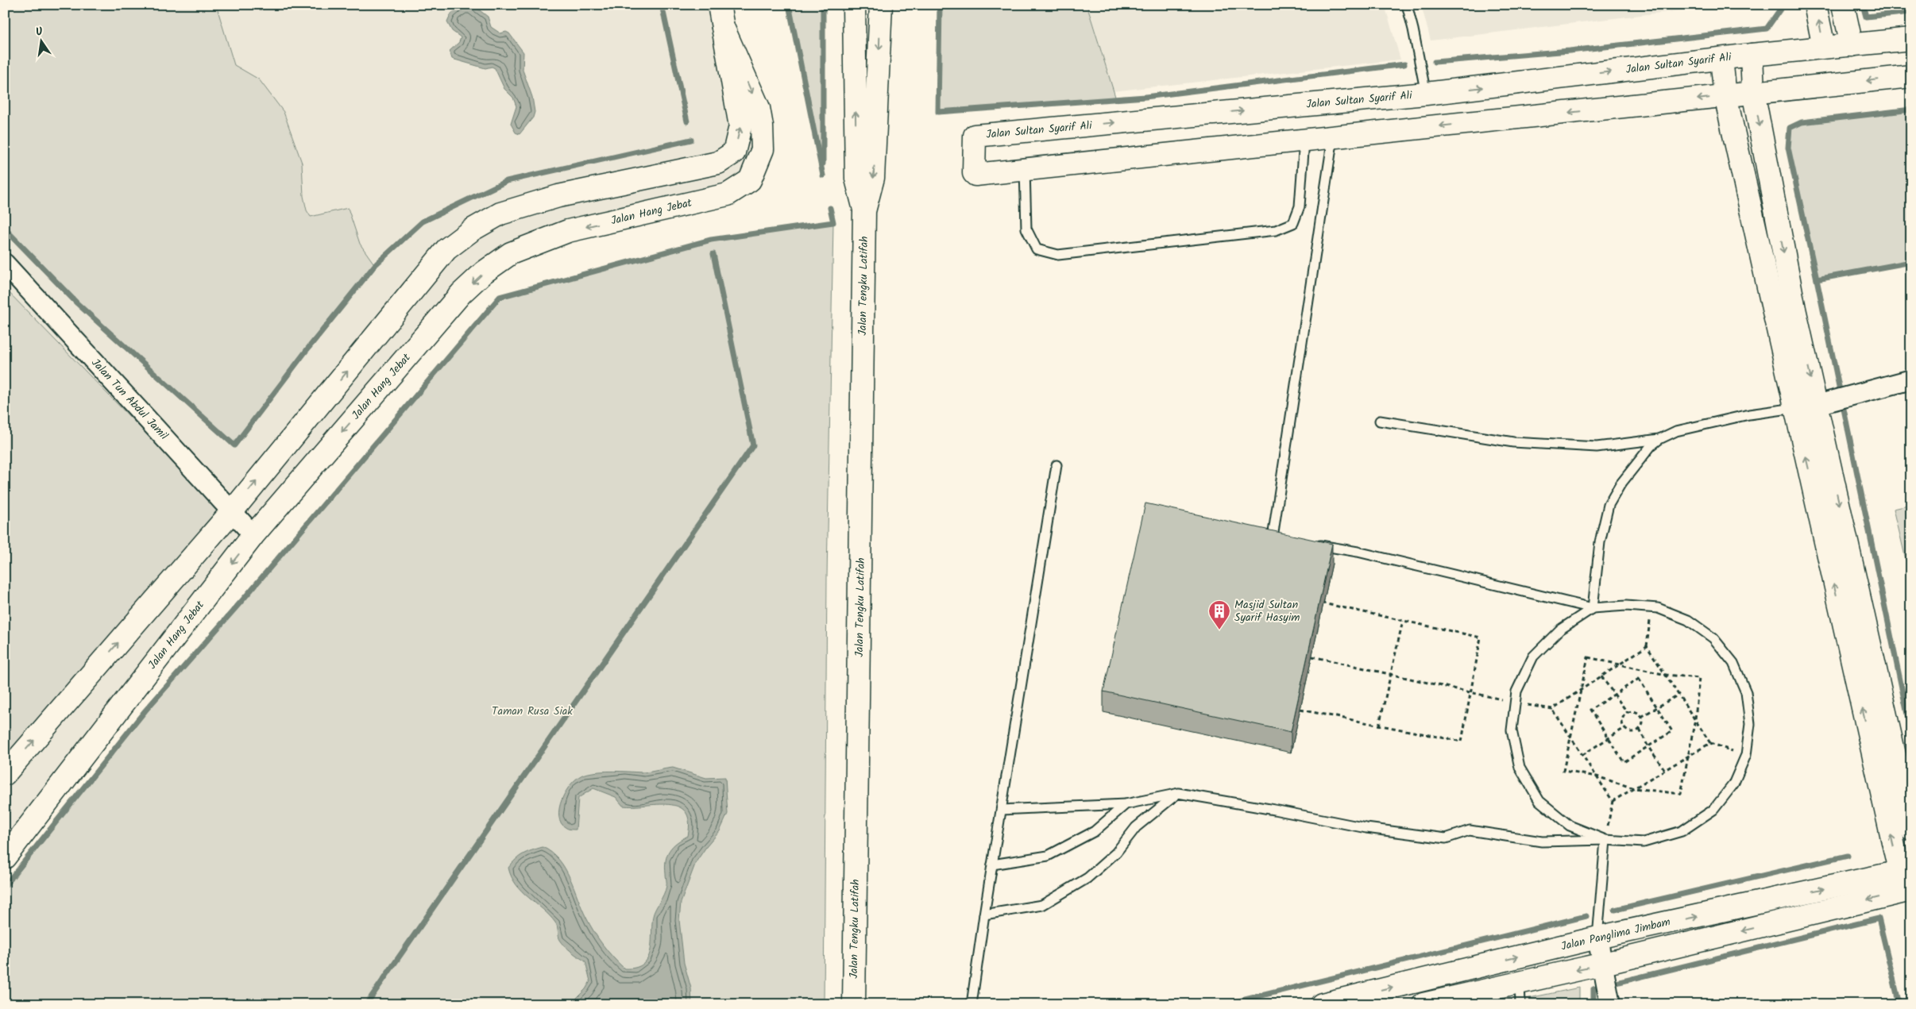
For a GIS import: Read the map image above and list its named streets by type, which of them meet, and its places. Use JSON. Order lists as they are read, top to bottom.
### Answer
{
  "streets": {
    "street": [
      "Jalan Sultan Syarif Ali",
      "Jalan Hang Jebat",
      "Jalan Tengku Latifah",
      "Jalan Tun Abdul Jamil",
      "Jalan Panglima Jimbam"
    ]
  },
  "crossings": [
    ["Jalan Hang Jebat", "Jalan Tun Abdul Jamil"]
  ],
  "parks": ["Taman Rusa Siak"],
  "places": {
    "building": ["Masjid Sultan Syarif Hasyim"]
  },
  "north": "top"
}
